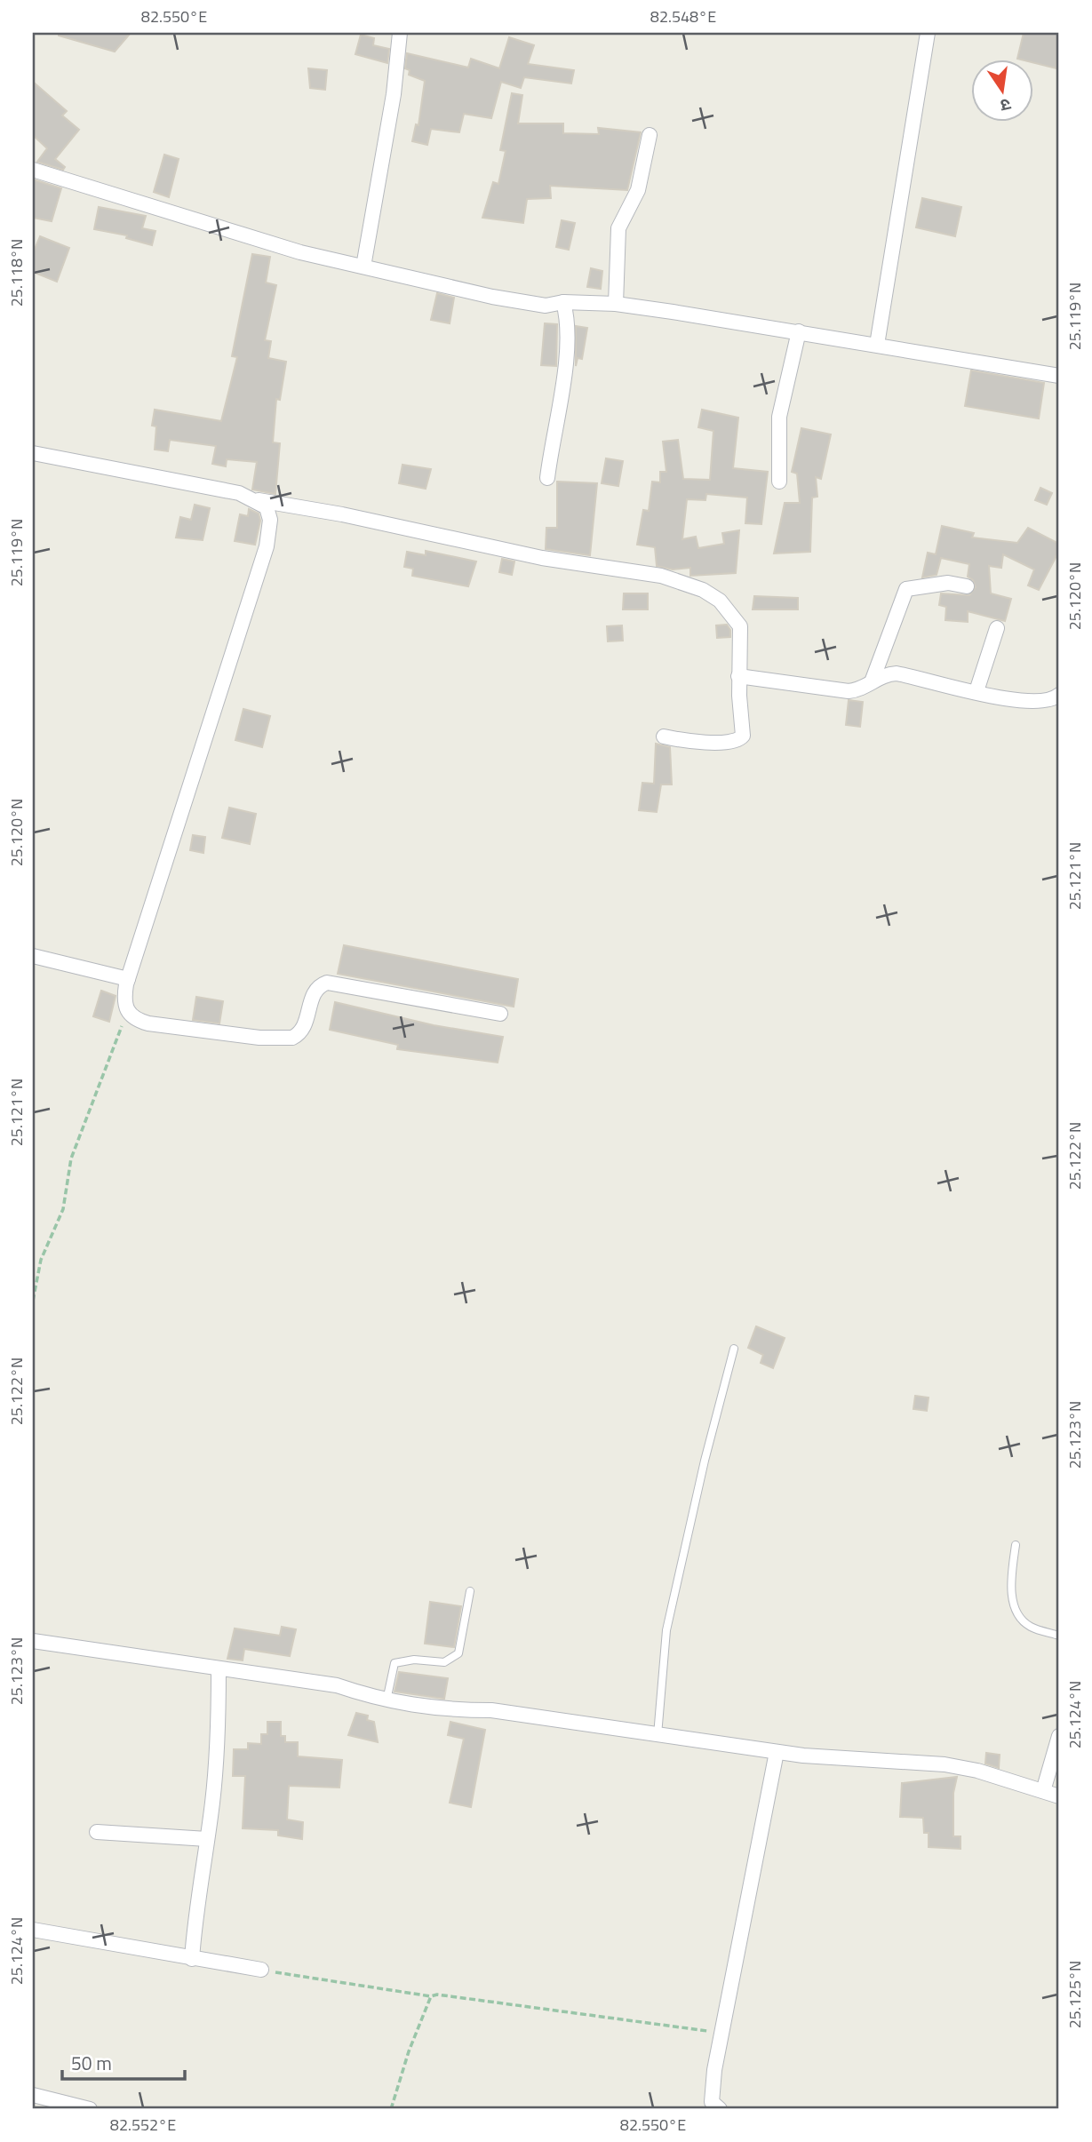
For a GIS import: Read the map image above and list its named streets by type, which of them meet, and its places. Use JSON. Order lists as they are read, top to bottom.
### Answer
{
  "scale_bar": "50 m",
  "north": "bottom",
  "coordinates": [
    "82.550°E",
    "82.548°E",
    "25.118°N",
    "25.119°N",
    "25.120°N",
    "25.121°N",
    "25.122°N",
    "25.123°N",
    "25.124°N",
    "25.125°N",
    "82.552°E"
  ]
}
